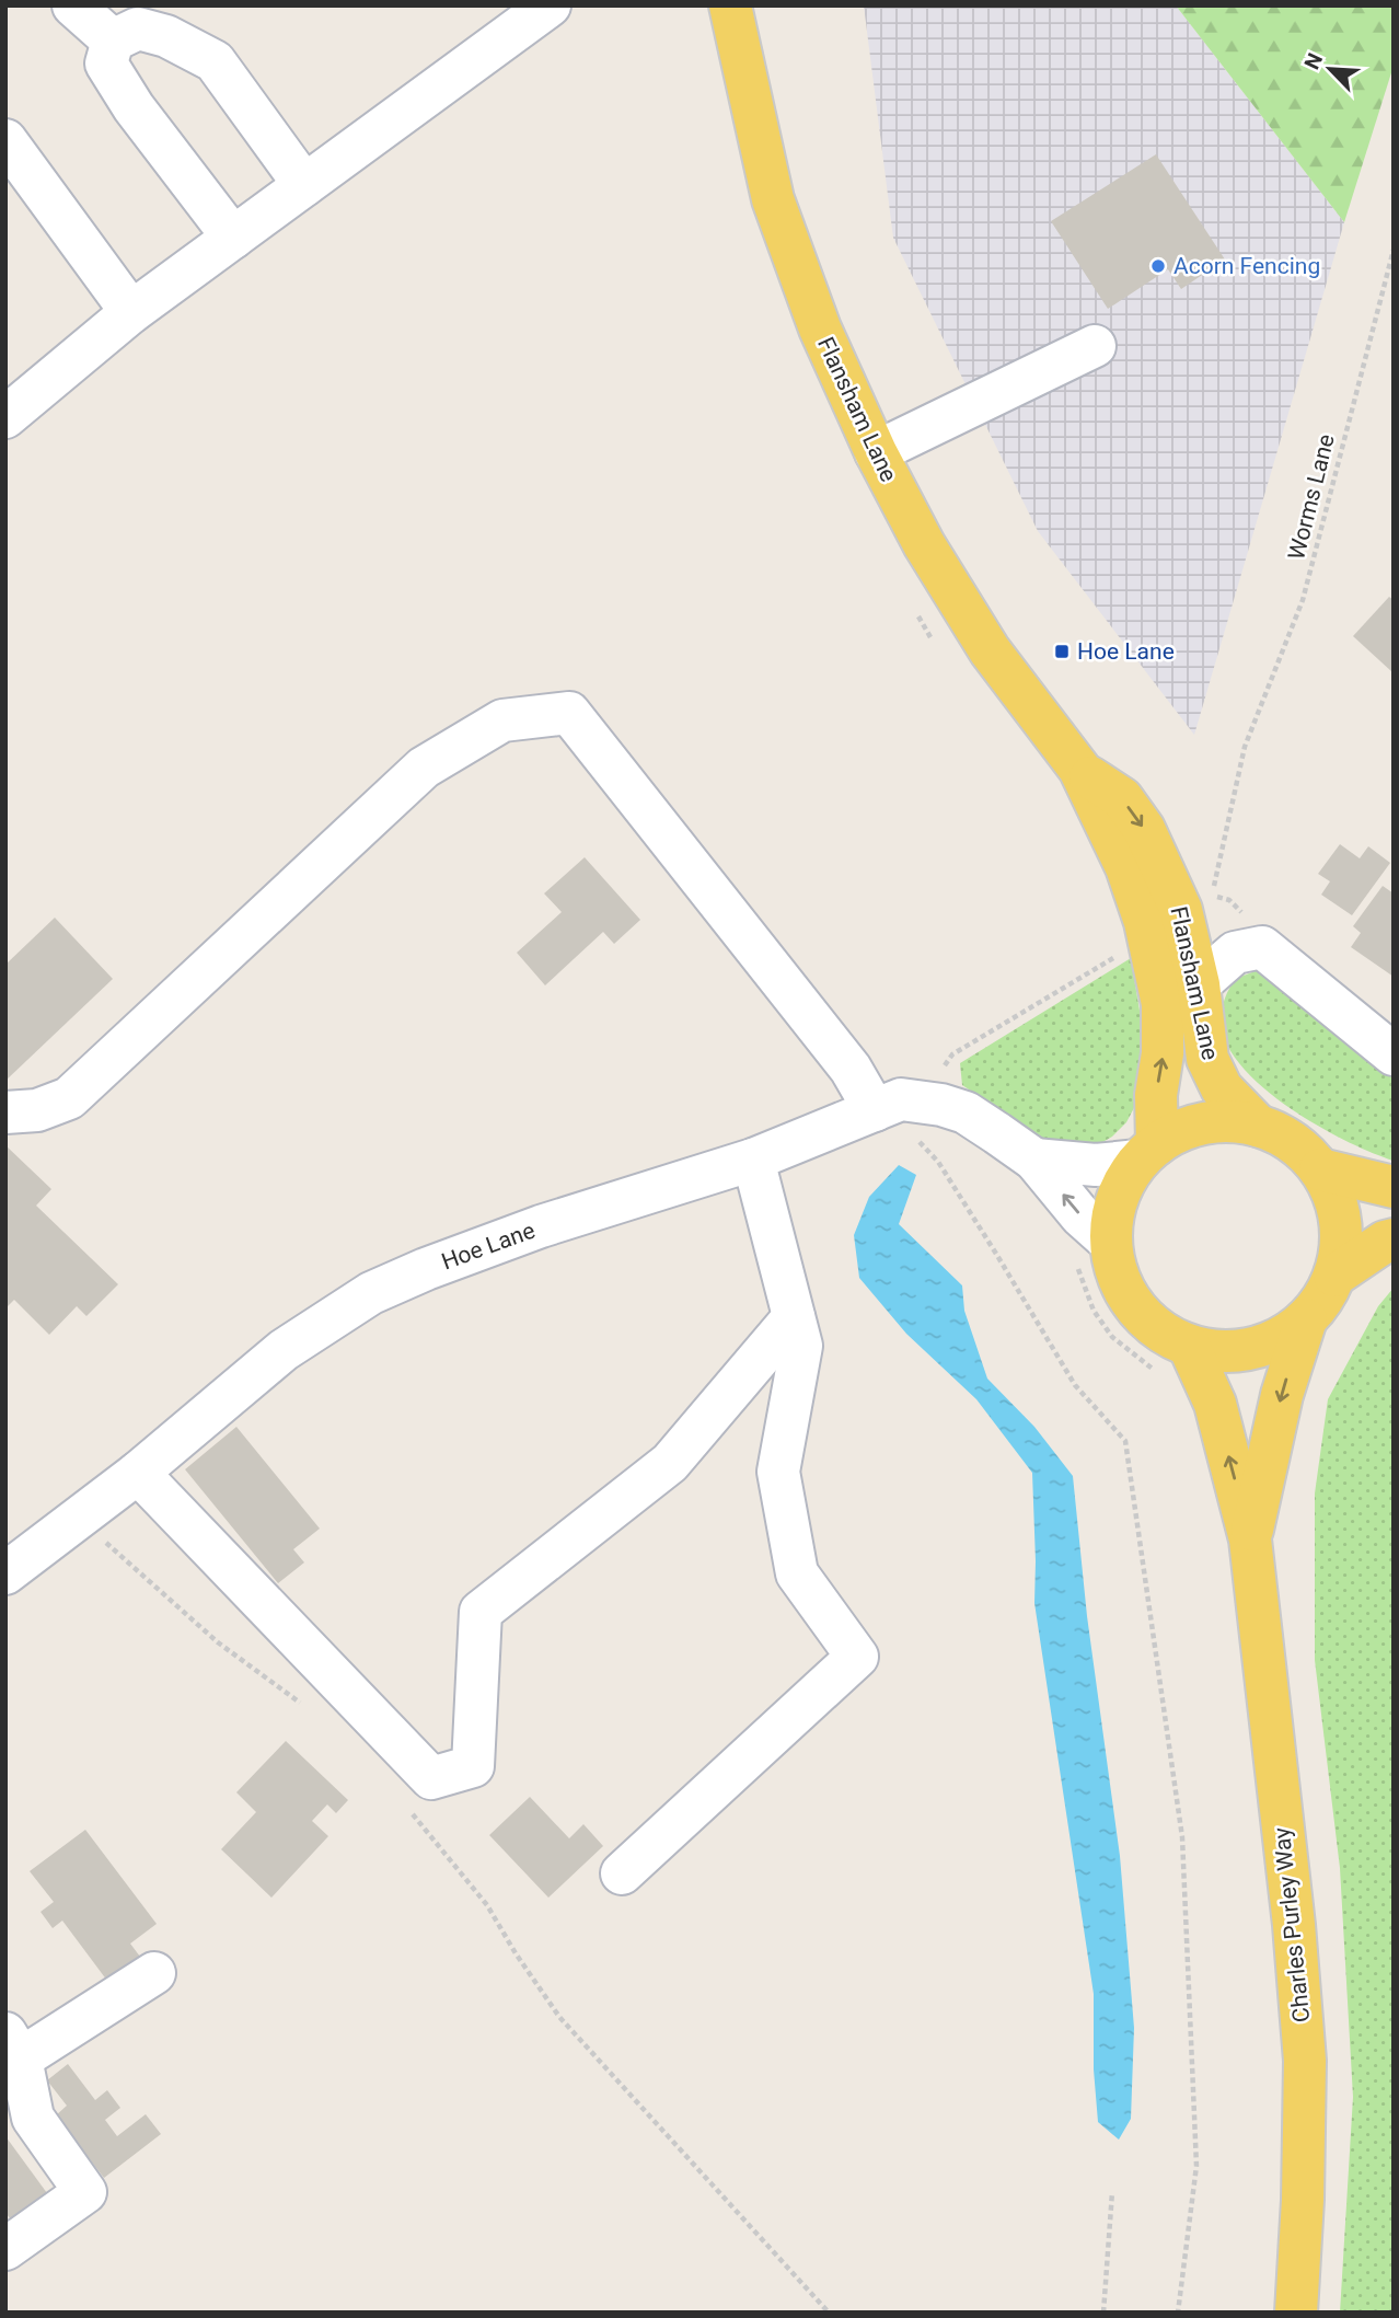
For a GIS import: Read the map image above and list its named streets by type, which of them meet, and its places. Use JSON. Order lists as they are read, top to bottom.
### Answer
{
  "streets": {
    "main road": ["Flansham Lane", "Charles Purley Way"],
    "street": ["Hoe Lane"],
    "path": ["Worms Lane"]
  },
  "crossings": [
    ["Flansham Lane", "Hoe Lane"],
    ["Flansham Lane", "Charles Purley Way"],
    ["Hoe Lane", "Charles Purley Way"]
  ],
  "places": {
    "other": ["Acorn Fencing"],
    "transit": ["Hoe Lane"]
  },
  "north": "top left"
}
